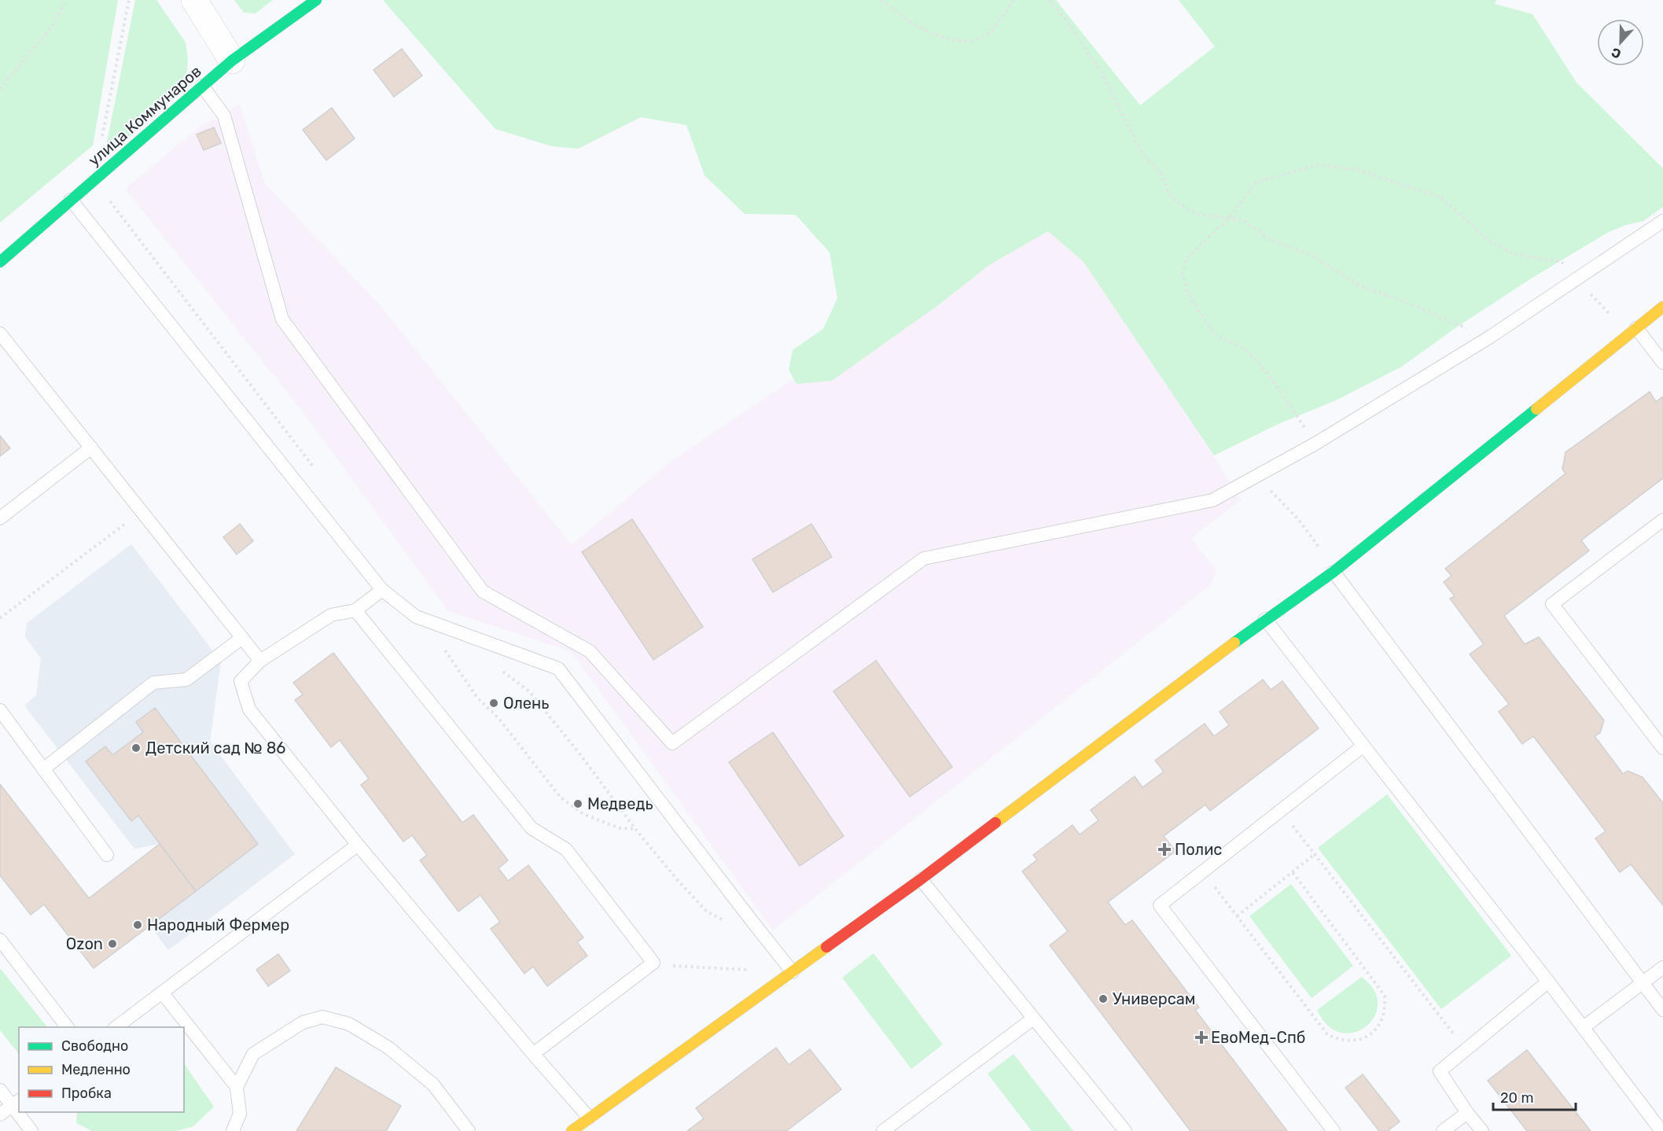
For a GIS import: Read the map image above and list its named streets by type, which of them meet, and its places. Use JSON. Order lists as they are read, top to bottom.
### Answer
{
  "streets": {
    "street": ["улица Коммунаров"]
  },
  "places": {
    "other": [
      "Олень",
      "Детский сад № 86",
      "Медведь",
      "Народный Фермер",
      "Ozon",
      "Универсам"
    ],
    "health": ["Полис", "ЕвоМед-Спб"]
  },
  "legend": ["Свободно", "Медленно", "Пробка"],
  "scale_bar": "20 m",
  "north": "bottom"
}
